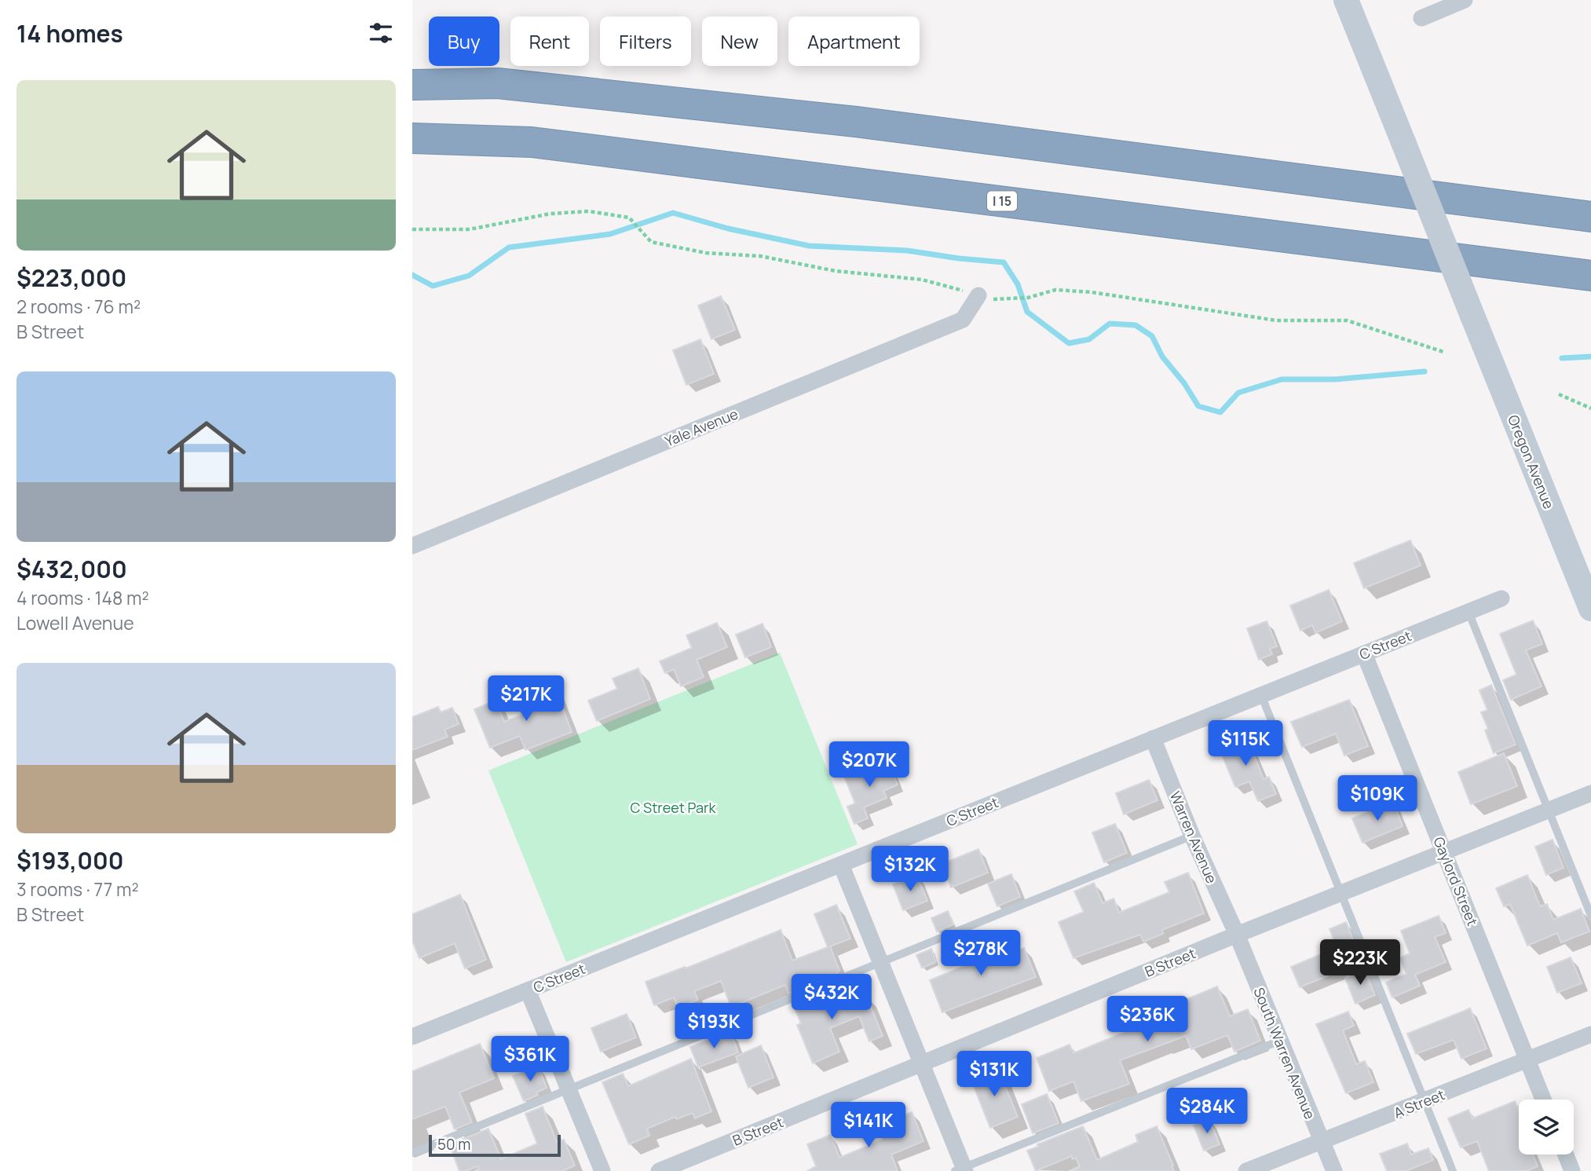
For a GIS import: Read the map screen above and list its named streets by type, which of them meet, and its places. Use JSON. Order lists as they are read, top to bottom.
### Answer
{
  "streets": {
    "highway": ["I 15"],
    "street": [
      "Yale Avenue",
      "Oregon Avenue",
      "C Street",
      "Warren Avenue",
      "Gaylord Street",
      "B Street",
      "South Warren Avenue",
      "A Street"
    ]
  },
  "crossings": [
    ["C Street", "Warren Avenue"],
    ["C Street", "Gaylord Street"],
    ["Warren Avenue", "B Street"],
    ["Warren Avenue", "South Warren Avenue"],
    ["Gaylord Street", "B Street"],
    ["Gaylord Street", "A Street"],
    ["B Street", "South Warren Avenue"],
    ["South Warren Avenue", "A Street"]
  ],
  "parks": ["C Street Park"],
  "scale_bar": "50 m",
  "page": {
    "heading": "14 homes",
    "chip": [
      "Buy",
      "Rent",
      "Filters",
      "New",
      "Apartment"
    ],
    "list": [
      {
        "name": "$223,000",
        "note": "2 rooms · 76 m² · B Street"
      },
      {
        "name": "$432,000",
        "note": "4 rooms · 148 m² · Lowell Avenue"
      },
      {
        "name": "$193,000",
        "note": "3 rooms · 77 m² · B Street"
      }
    ],
    "price": [
      "$217K",
      "$115K",
      "$207K",
      "$109K",
      "$132K",
      "$278K",
      "$223K",
      "$432K",
      "$236K",
      "$193K",
      "$361K",
      "$131K",
      "$284K",
      "$141K"
    ],
    "scale": "50 m"
  }
}
